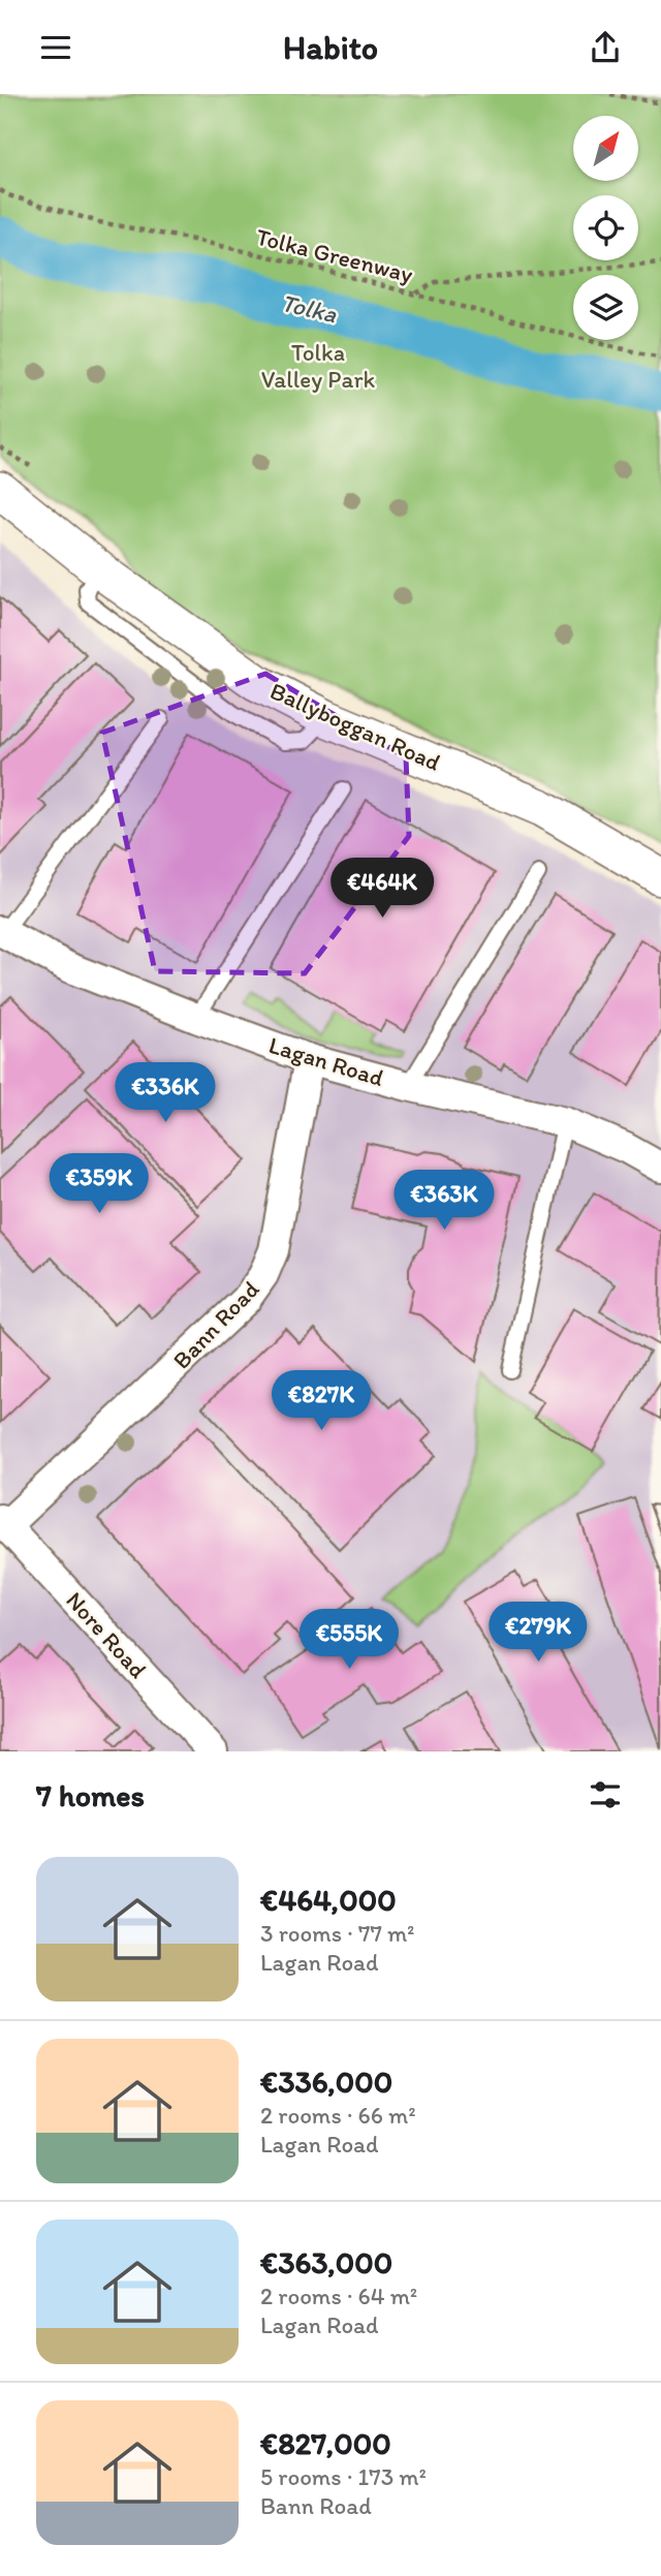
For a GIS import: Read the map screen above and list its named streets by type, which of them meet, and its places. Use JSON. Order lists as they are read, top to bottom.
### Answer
{
  "streets": {
    "street": [
      "Ballyboggan Road",
      "Lagan Road",
      "Bann Road",
      "Nore Road"
    ],
    "path": ["Tolka Greenway"]
  },
  "crossings": [
    ["Lagan Road", "Bann Road"],
    ["Bann Road", "Nore Road"]
  ],
  "water": ["Tolka"],
  "parks": ["Tolka Valley Park"],
  "north": "top right",
  "page": {
    "header": "Habito",
    "price": [
      "€464K",
      "€336K",
      "€359K",
      "€363K",
      "€827K",
      "€279K",
      "€555K"
    ],
    "heading": "7 homes",
    "list": [
      {
        "name": "€464,000",
        "note": "3 rooms · 77 m² · Lagan Road"
      },
      {
        "name": "€336,000",
        "note": "2 rooms · 66 m² · Lagan Road"
      },
      {
        "name": "€363,000",
        "note": "2 rooms · 64 m² · Lagan Road"
      },
      {
        "name": "€827,000",
        "note": "5 rooms · 173 m² · Bann Road"
      }
    ]
  }
}
